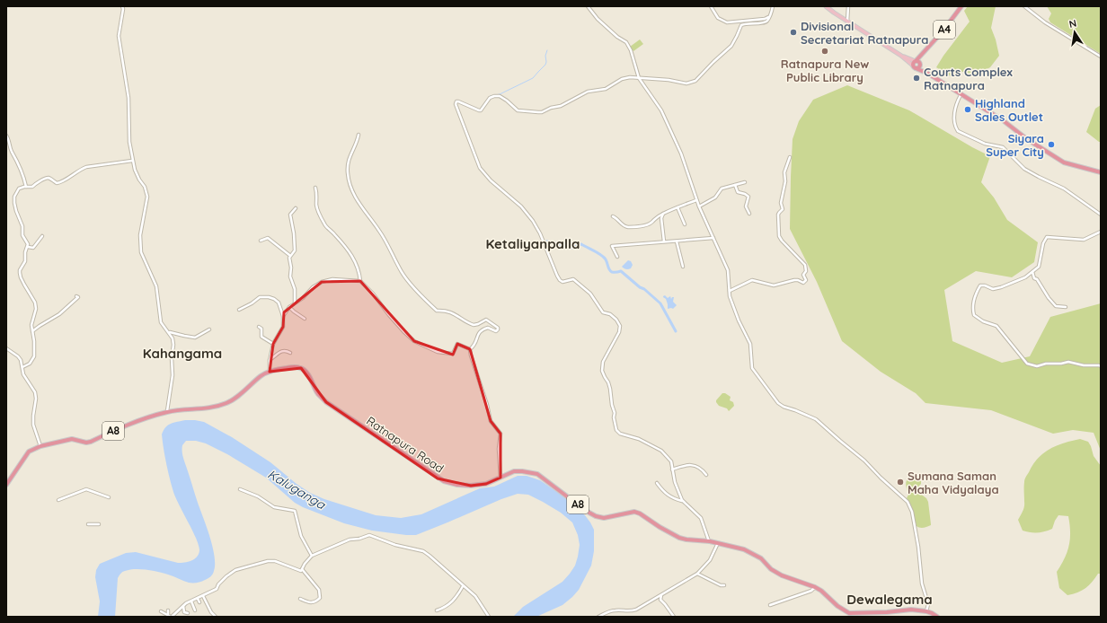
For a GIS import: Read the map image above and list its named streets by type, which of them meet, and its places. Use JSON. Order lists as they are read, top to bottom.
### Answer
{
  "streets": {
    "highway": ["A4", "A8", "Ratnapura Road"]
  },
  "districts": ["Ketaliyanpalla", "Kahangama", "Dewalegama"],
  "water": ["Kaluganga"],
  "places": [
    "Divisional Secretariat Ratnapura",
    "Ratnapura New Public Library",
    "Courts Complex Ratnapura",
    "Highland Sales Outlet",
    "Siyara Super City",
    "Sumana Saman Maha Vidyalaya"
  ],
  "north": "top"
}
